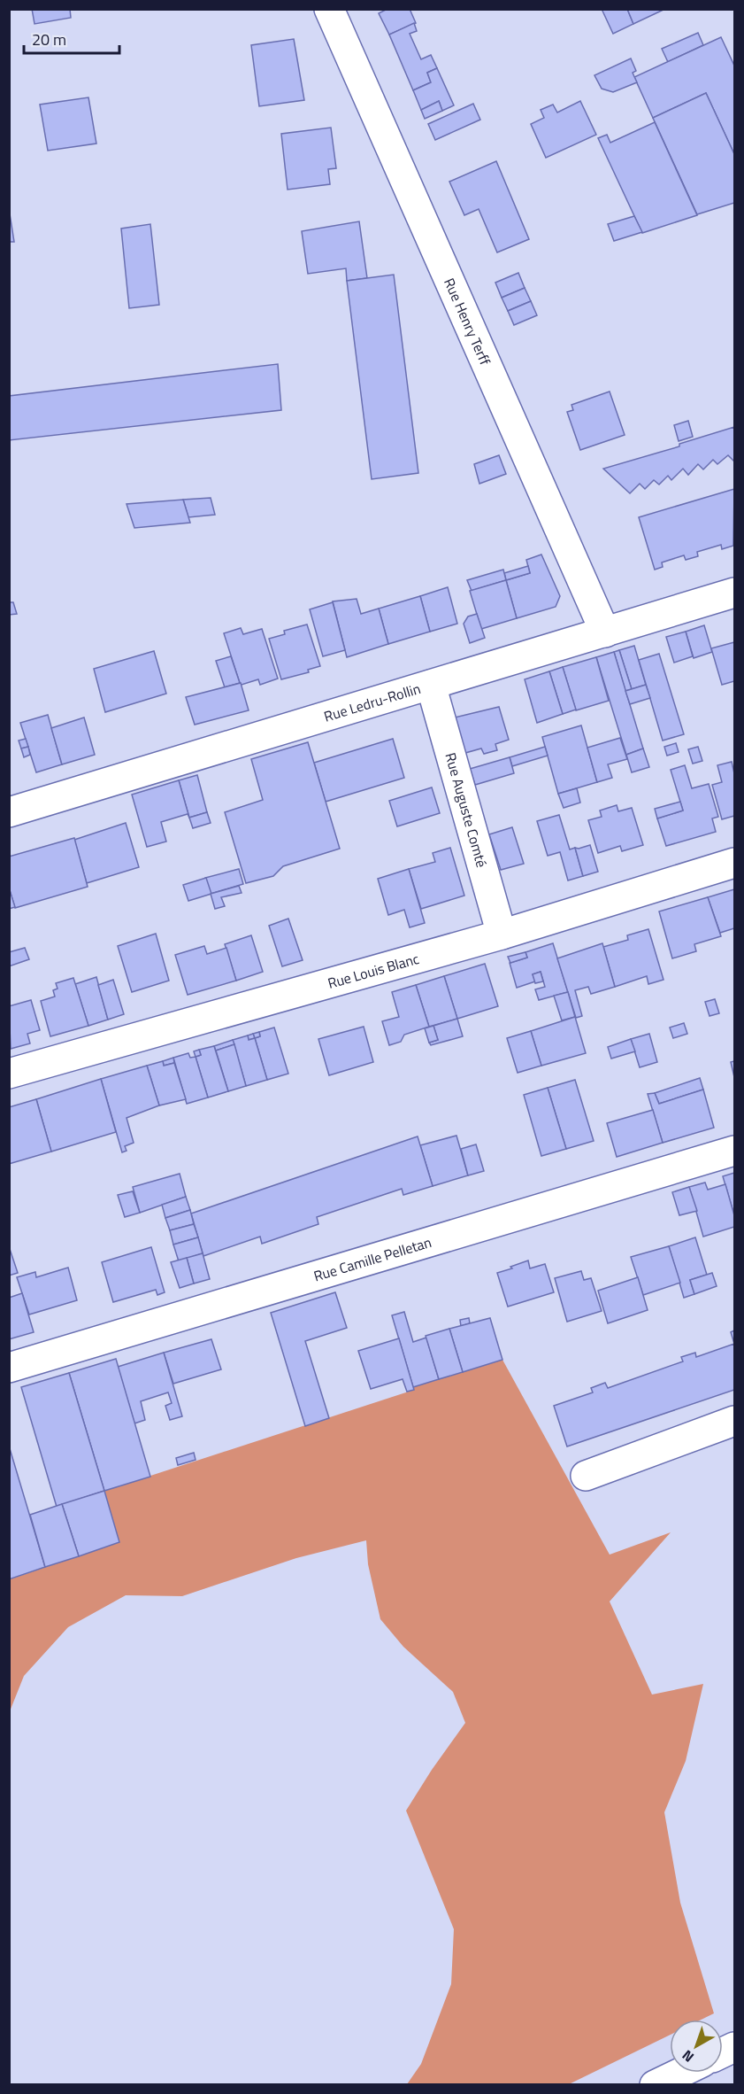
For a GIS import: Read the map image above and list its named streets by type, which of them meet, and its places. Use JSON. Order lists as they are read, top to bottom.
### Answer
{
  "streets": {
    "street": [
      "Rue Henry Terff",
      "Rue Ledru-Rollin",
      "Rue Auguste Comté",
      "Rue Louis Blanc",
      "Rue Camille Pelletan"
    ]
  },
  "crossings": [
    ["Rue Henry Terff", "Rue Ledru-Rollin"],
    ["Rue Ledru-Rollin", "Rue Auguste Comté"],
    ["Rue Auguste Comté", "Rue Louis Blanc"]
  ],
  "scale_bar": "20 m",
  "north": "bottom left"
}
